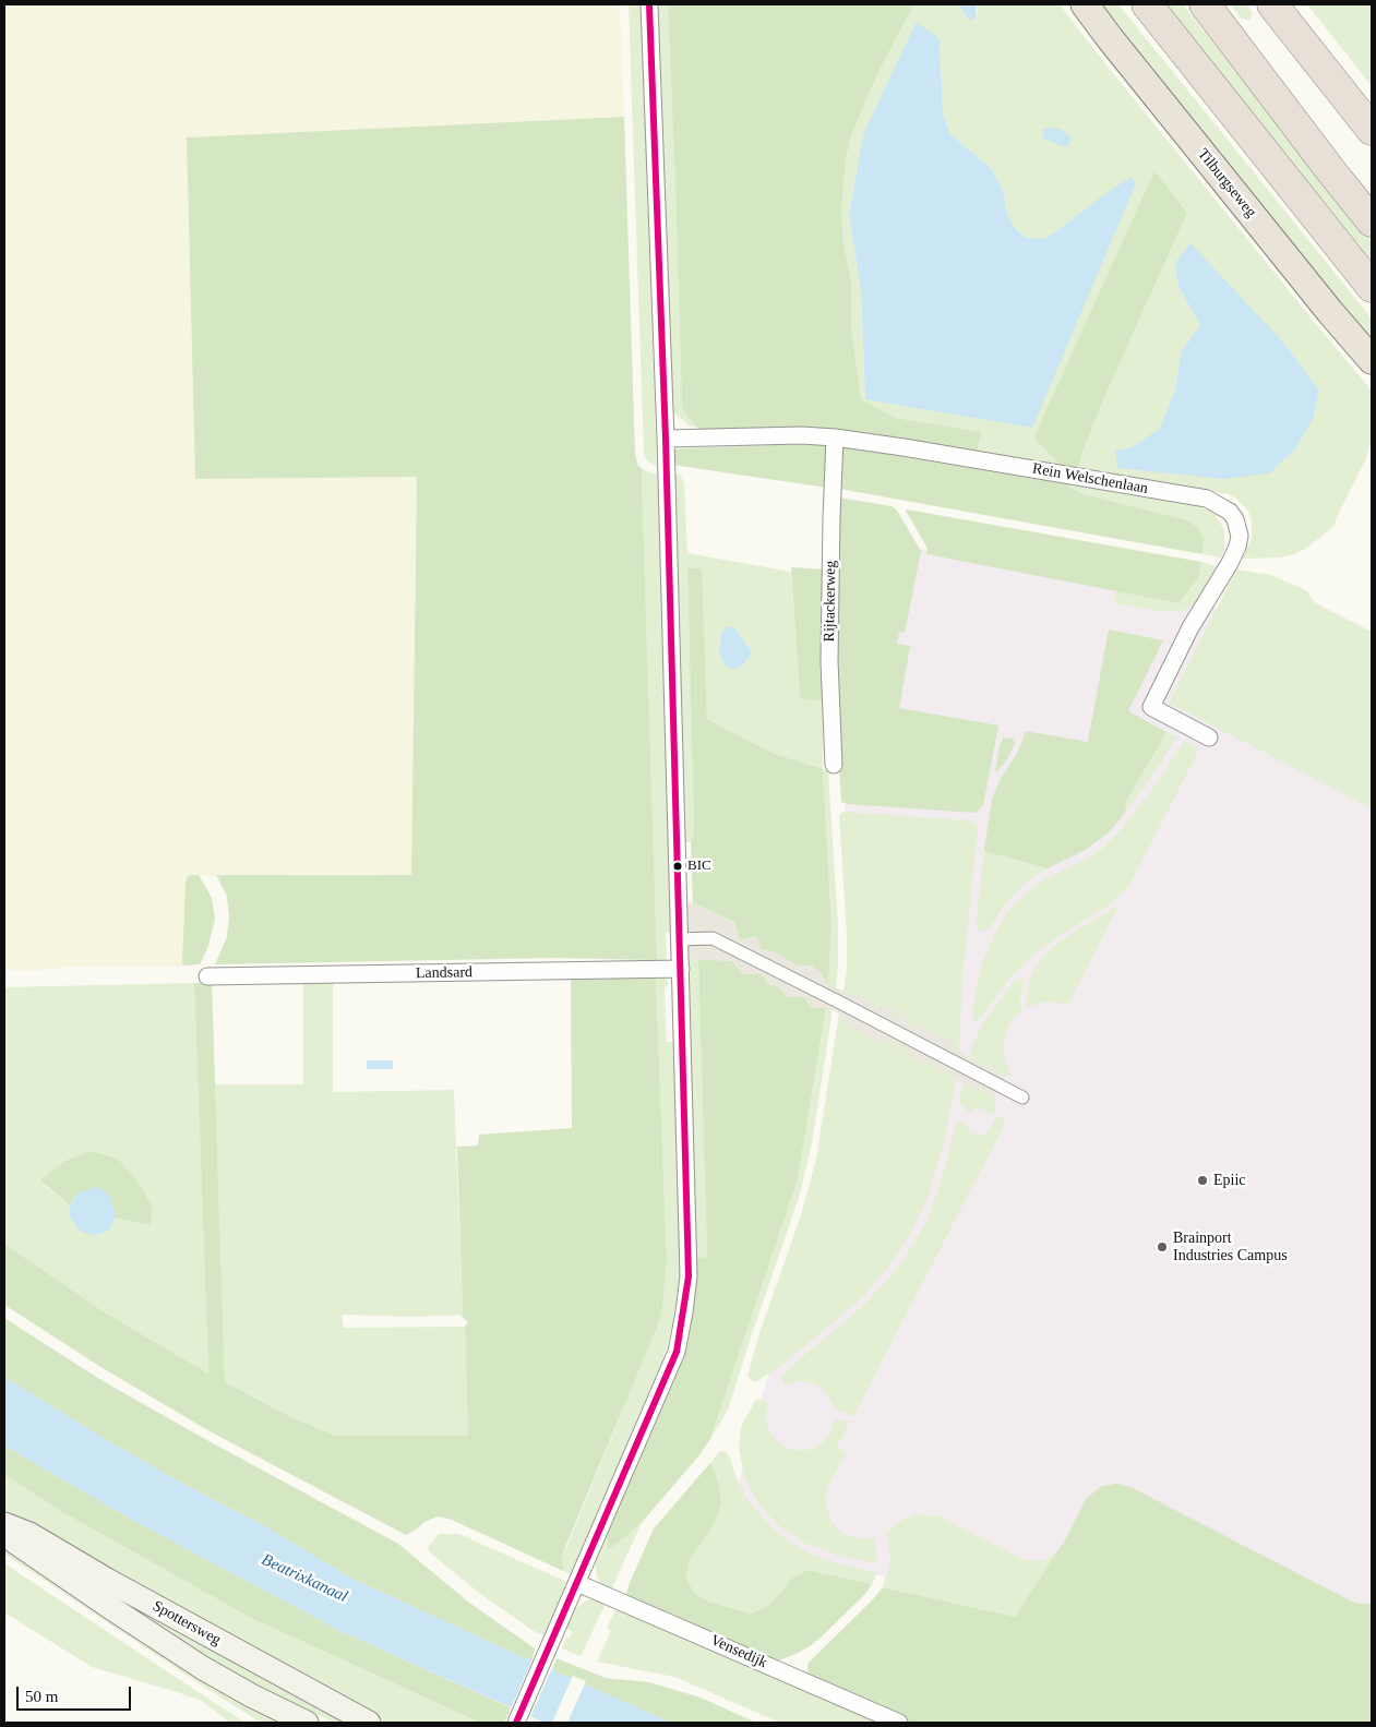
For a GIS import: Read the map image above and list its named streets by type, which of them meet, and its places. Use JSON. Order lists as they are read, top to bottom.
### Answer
{
  "streets": {
    "highway": ["Tilburgseweg"],
    "main road": ["Spottersweg"],
    "street": [
      "Rein Welschenlaan",
      "Rijtackerweg",
      "Landsard",
      "Vensedijk"
    ]
  },
  "crossings": [
    ["Rein Welschenlaan", "Rijtackerweg"]
  ],
  "water": ["Beatrixkanaal"],
  "places": ["BIC", "Epiic", "Brainport Industries Campus"],
  "scale_bar": "50 m"
}
